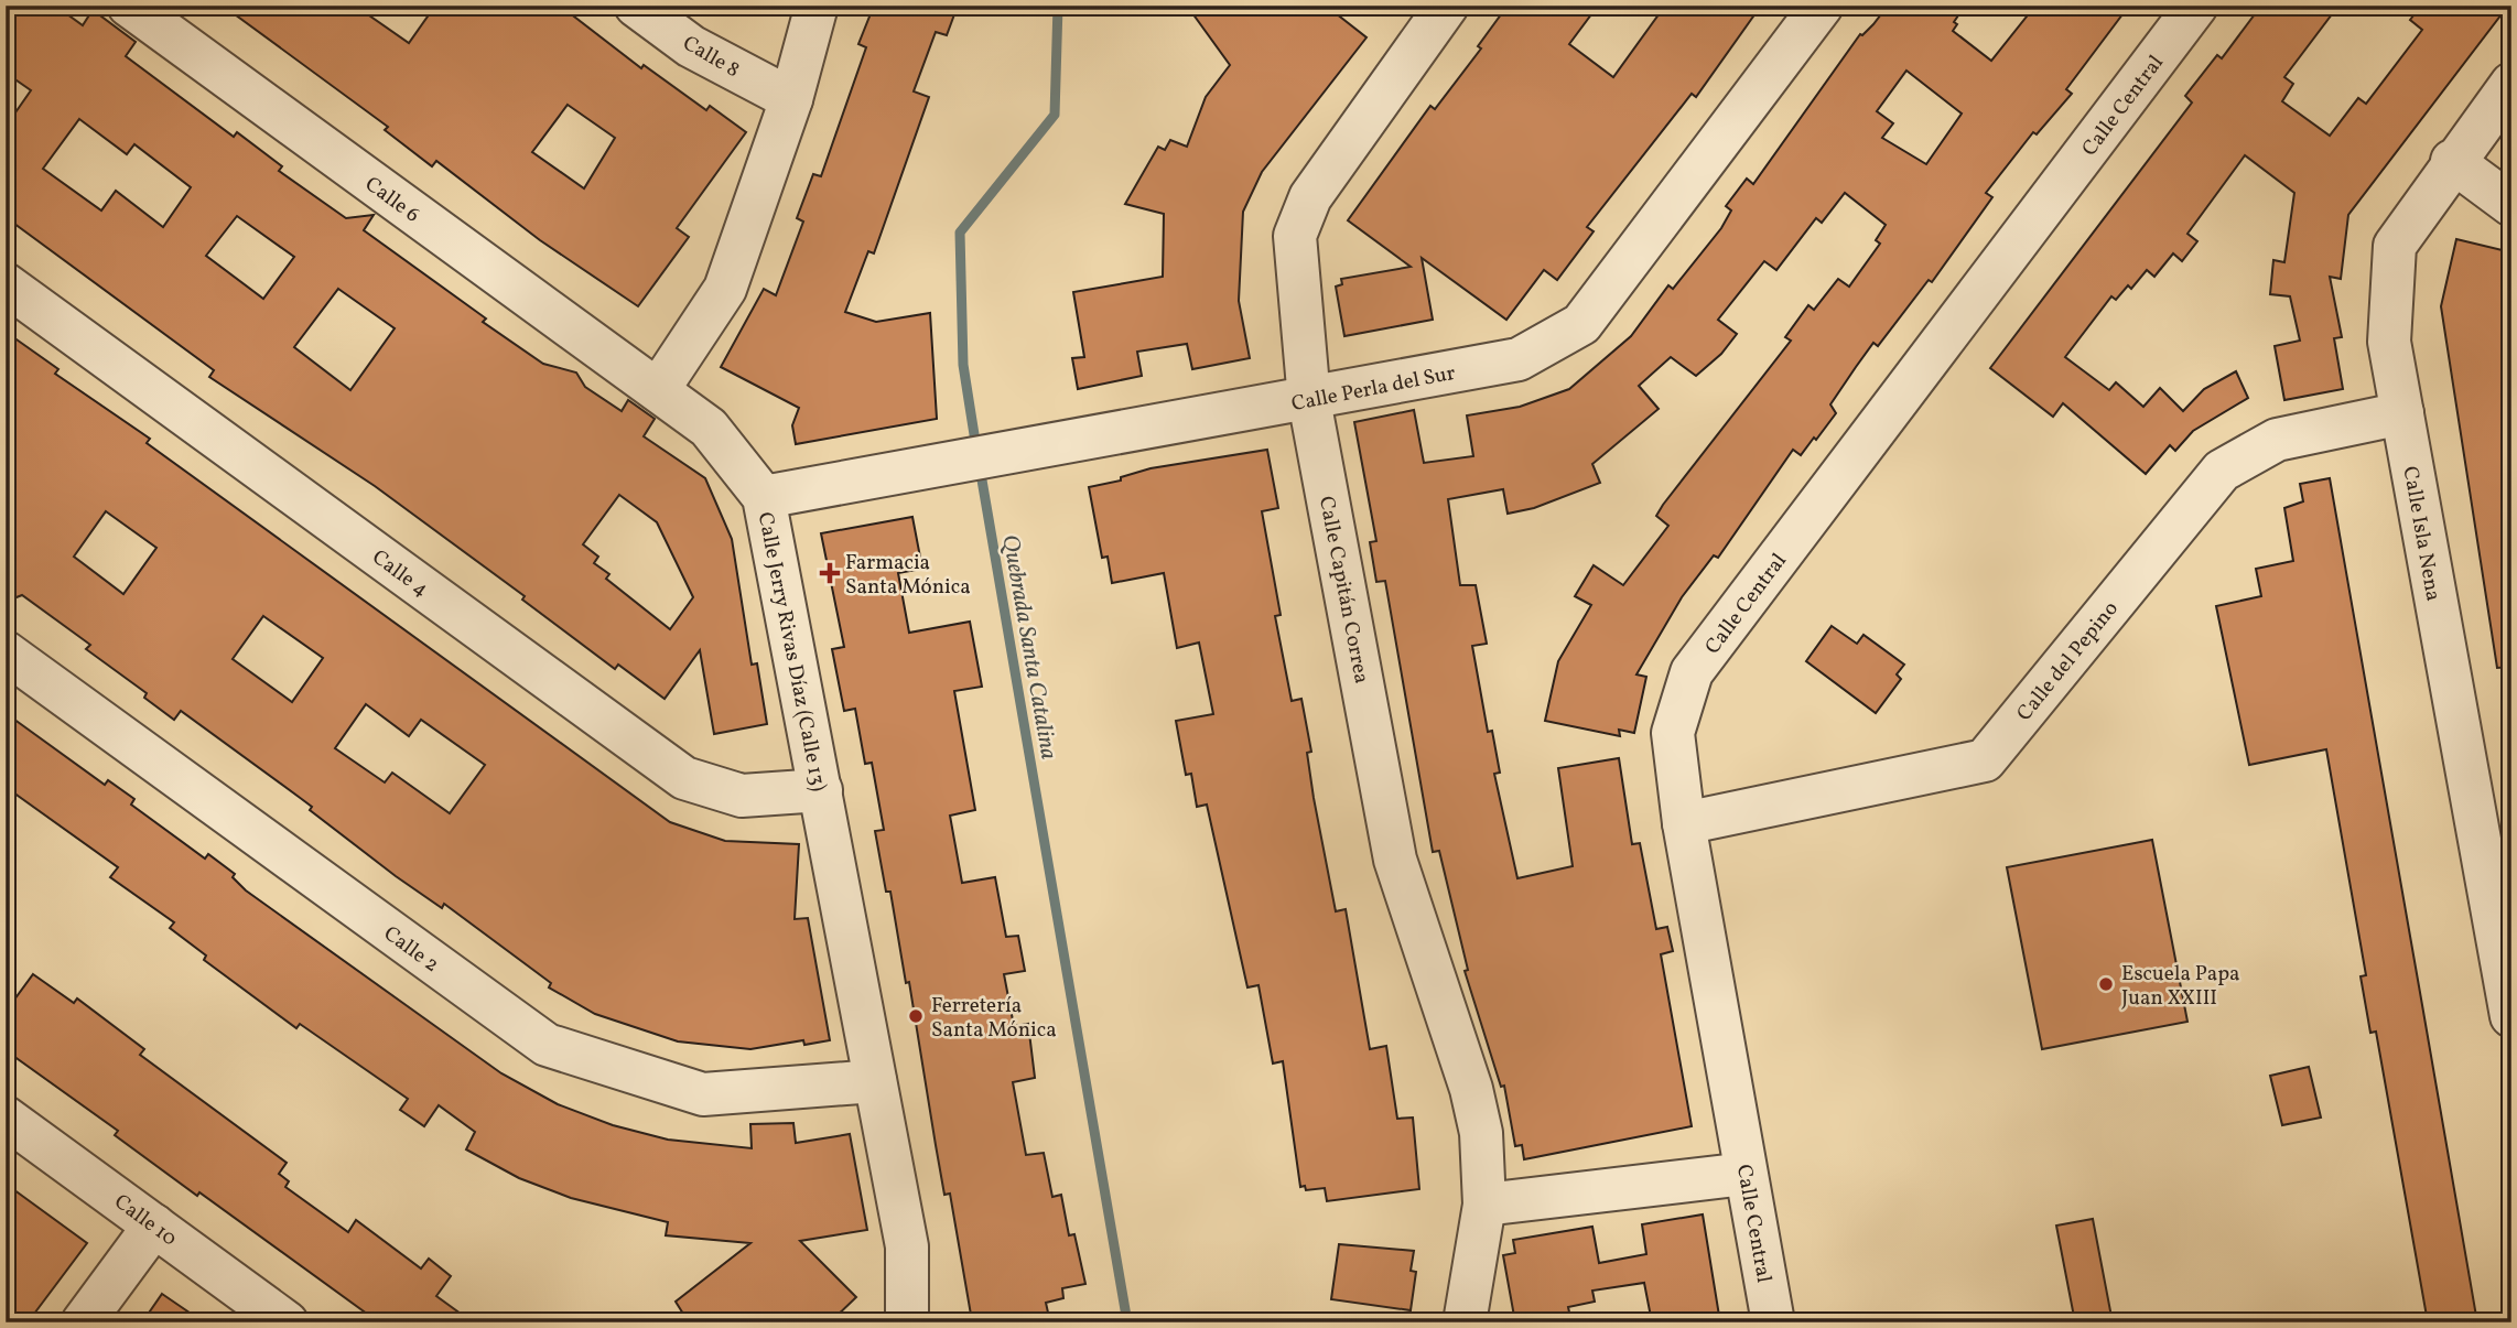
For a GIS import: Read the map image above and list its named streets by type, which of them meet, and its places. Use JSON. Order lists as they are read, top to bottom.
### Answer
{
  "streets": {
    "street": [
      "Calle 8",
      "Calle Central",
      "Calle 6",
      "Calle Perla del Sur",
      "Calle Isla Nena",
      "Calle 4",
      "Calle Capitán Correa",
      "Calle Jerry Rivas Díaz (Calle 13)",
      "Calle del Pepino",
      "Calle 2",
      "Calle 10"
    ]
  },
  "crossings": [
    ["Calle Central", "Calle del Pepino"],
    ["Calle 6", "Calle Jerry Rivas Díaz (Calle 13)"],
    ["Calle Perla del Sur", "Calle Capitán Correa"],
    ["Calle Perla del Sur", "Calle Jerry Rivas Díaz (Calle 13)"],
    ["Calle Isla Nena", "Calle del Pepino"],
    ["Calle 4", "Calle Jerry Rivas Díaz (Calle 13)"],
    ["Calle Jerry Rivas Díaz (Calle 13)", "Calle 2"]
  ],
  "water": ["Quebrada Santa Catalina"],
  "places": {
    "health": ["Farmacia Santa Mónica"],
    "other": ["Escuela Papa Juan XXIII", "Ferretería Santa Mónica"]
  }
}
